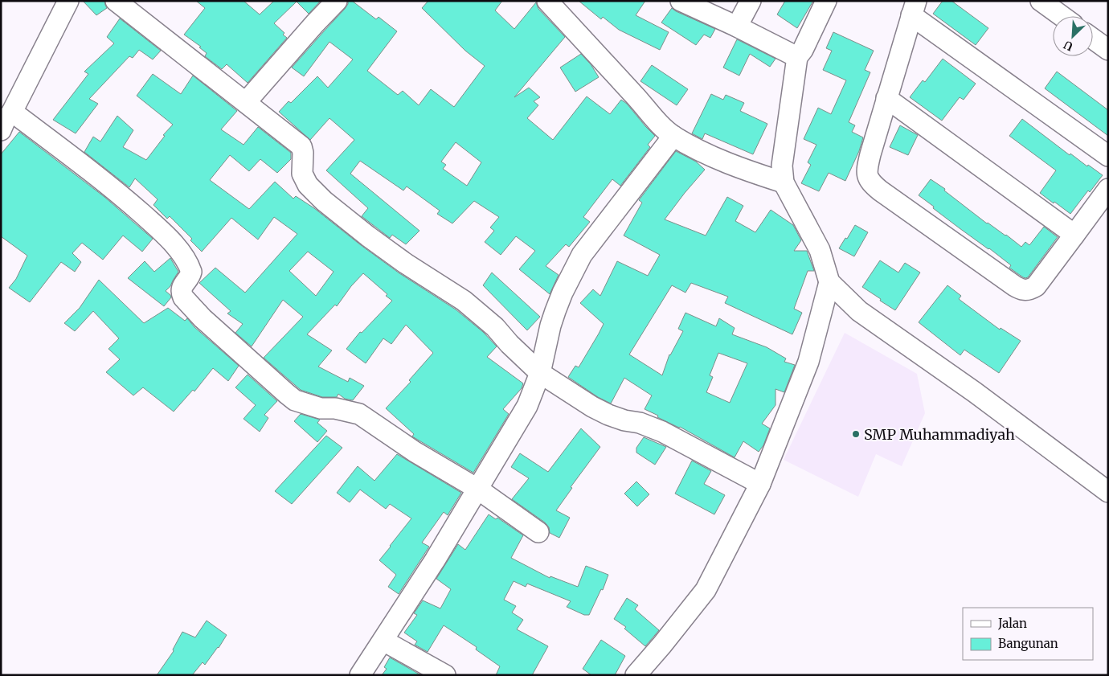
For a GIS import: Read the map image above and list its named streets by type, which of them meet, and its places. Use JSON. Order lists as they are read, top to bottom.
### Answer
{
  "places": ["SMP Muhammadiyah"],
  "legend": ["Jalan", "Bangunan"],
  "north": "bottom left"
}
